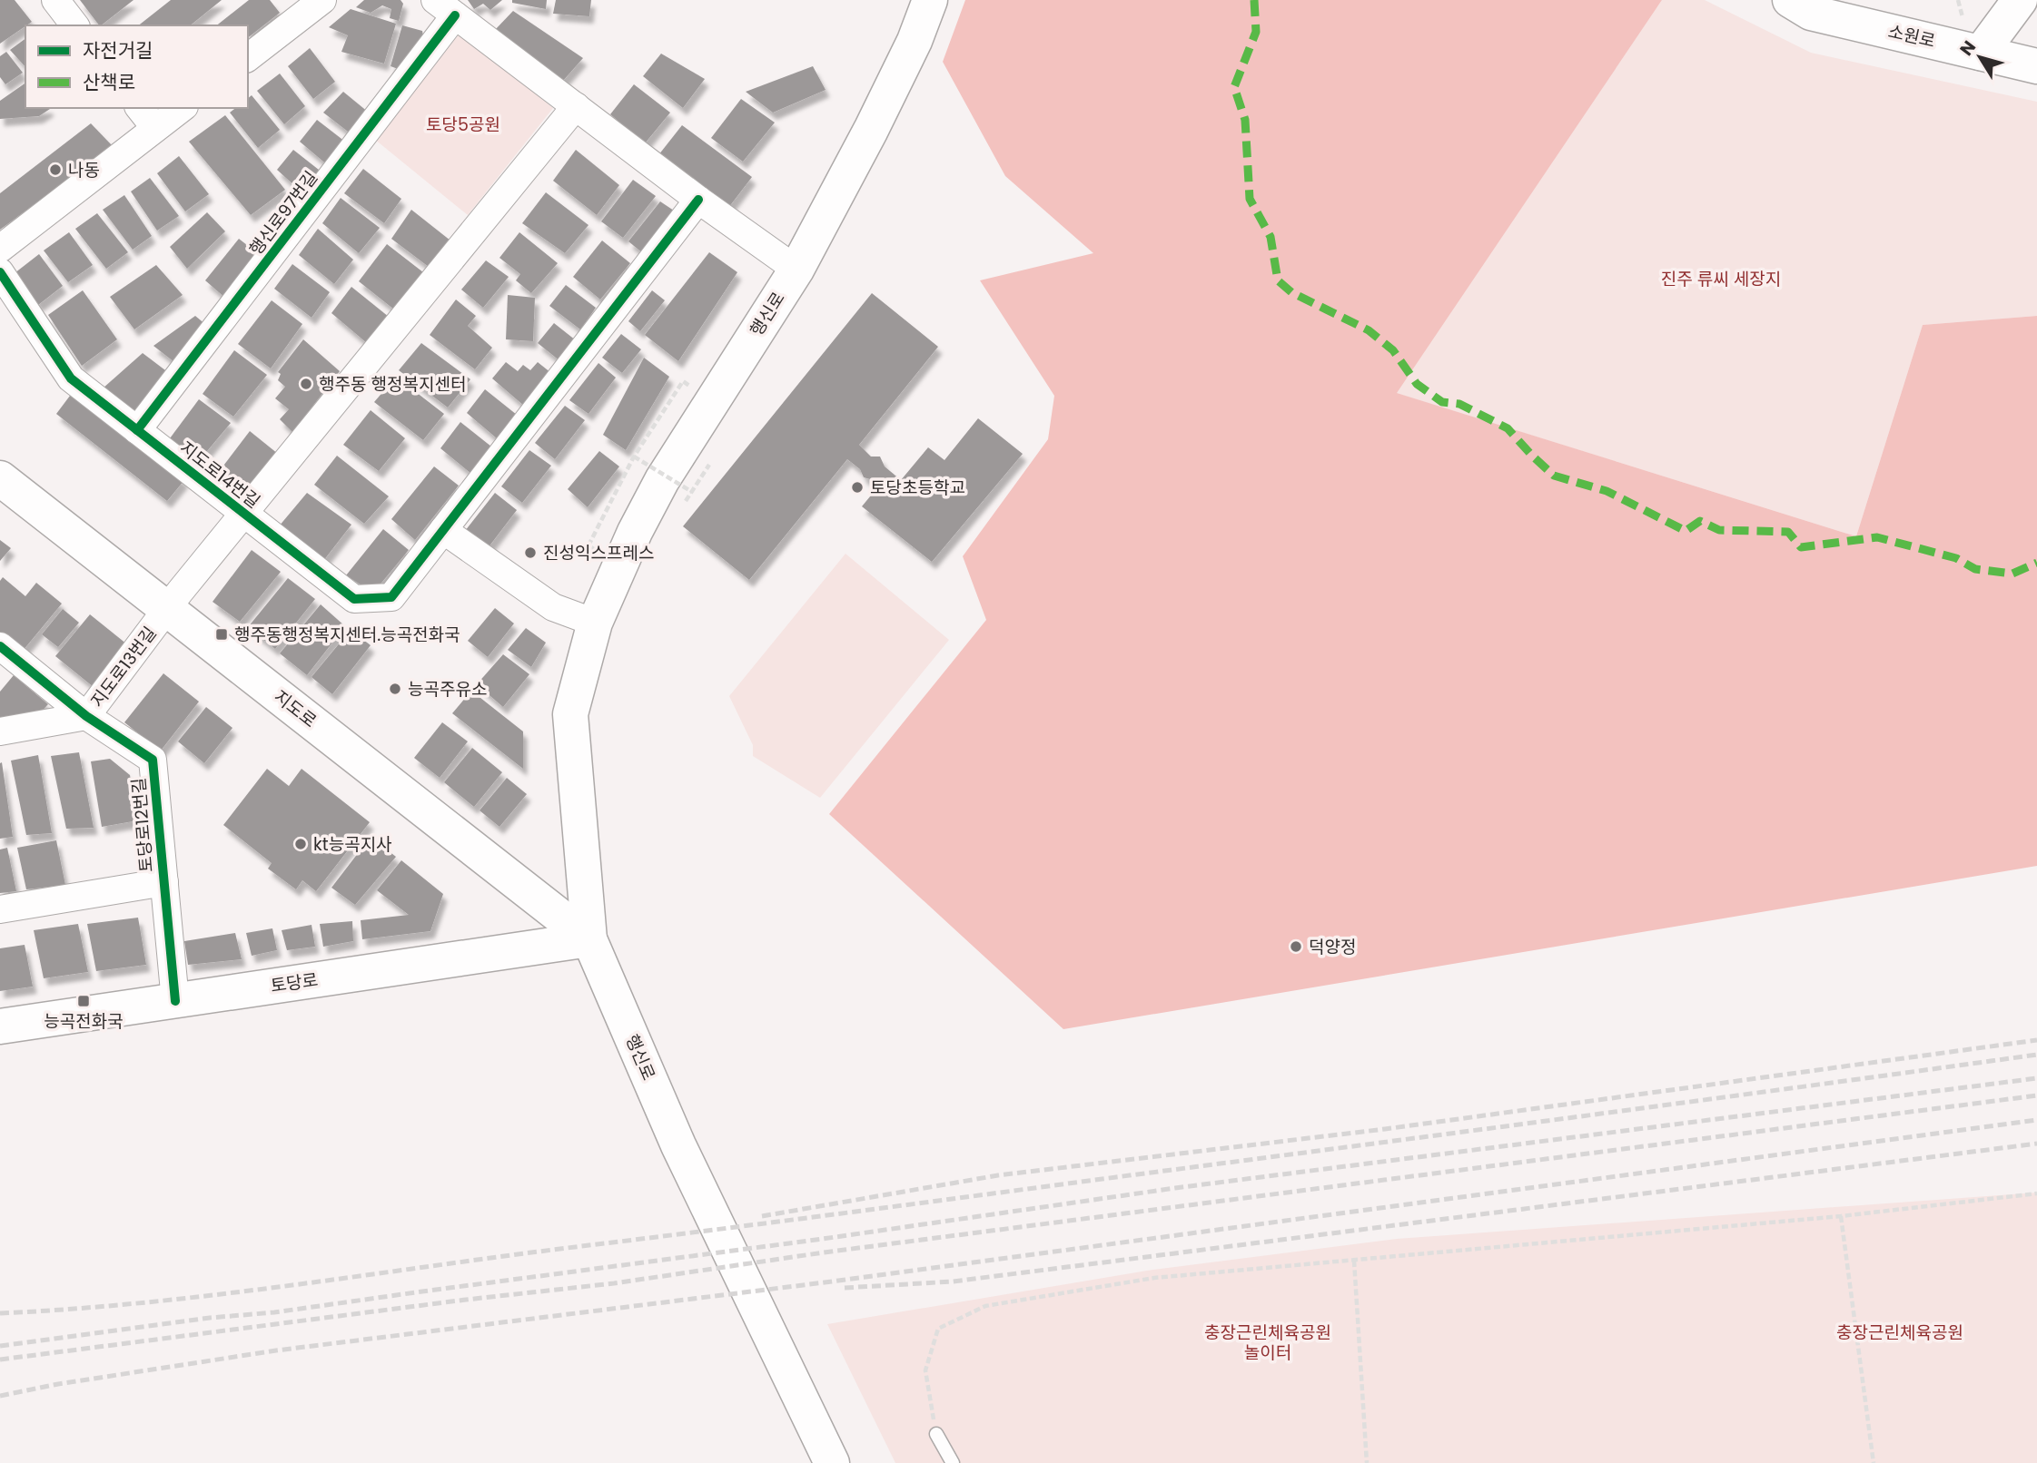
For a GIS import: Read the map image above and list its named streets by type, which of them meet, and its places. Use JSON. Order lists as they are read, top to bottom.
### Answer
{
  "streets": {
    "main road": [
      "소원로",
      "행신로",
      "지도로",
      "토당로"
    ],
    "street": [
      "행신로97번길",
      "지도로14번길",
      "지도로13번길",
      "토당로12번길"
    ]
  },
  "crossings": [
    ["행신로97번길", "행신로"],
    ["행신로97번길", "지도로14번길"],
    ["행신로", "지도로"],
    ["행신로", "토당로"],
    ["지도로14번길", "지도로13번길"],
    ["지도로14번길", "지도로"],
    ["지도로13번길", "지도로"],
    ["지도로13번길", "토당로12번길"],
    ["지도로", "토당로"],
    ["토당로12번길", "토당로"]
  ],
  "parks": [
    "토당5공원",
    "진주 류씨 세장지",
    "충장근린체육공원 놀이터",
    "충장근린체육공원"
  ],
  "places": {
    "other": [
      "나동",
      "행주동 행정복지센터",
      "토당초등학교",
      "진성익스프레스",
      "능곡주유소",
      "kt능곡지사",
      "덕양정"
    ],
    "transit": ["행주동행정복지센터.능곡전화국", "능곡전화국"]
  },
  "legend": ["자전거길", "산책로"],
  "north": "top left"
}
